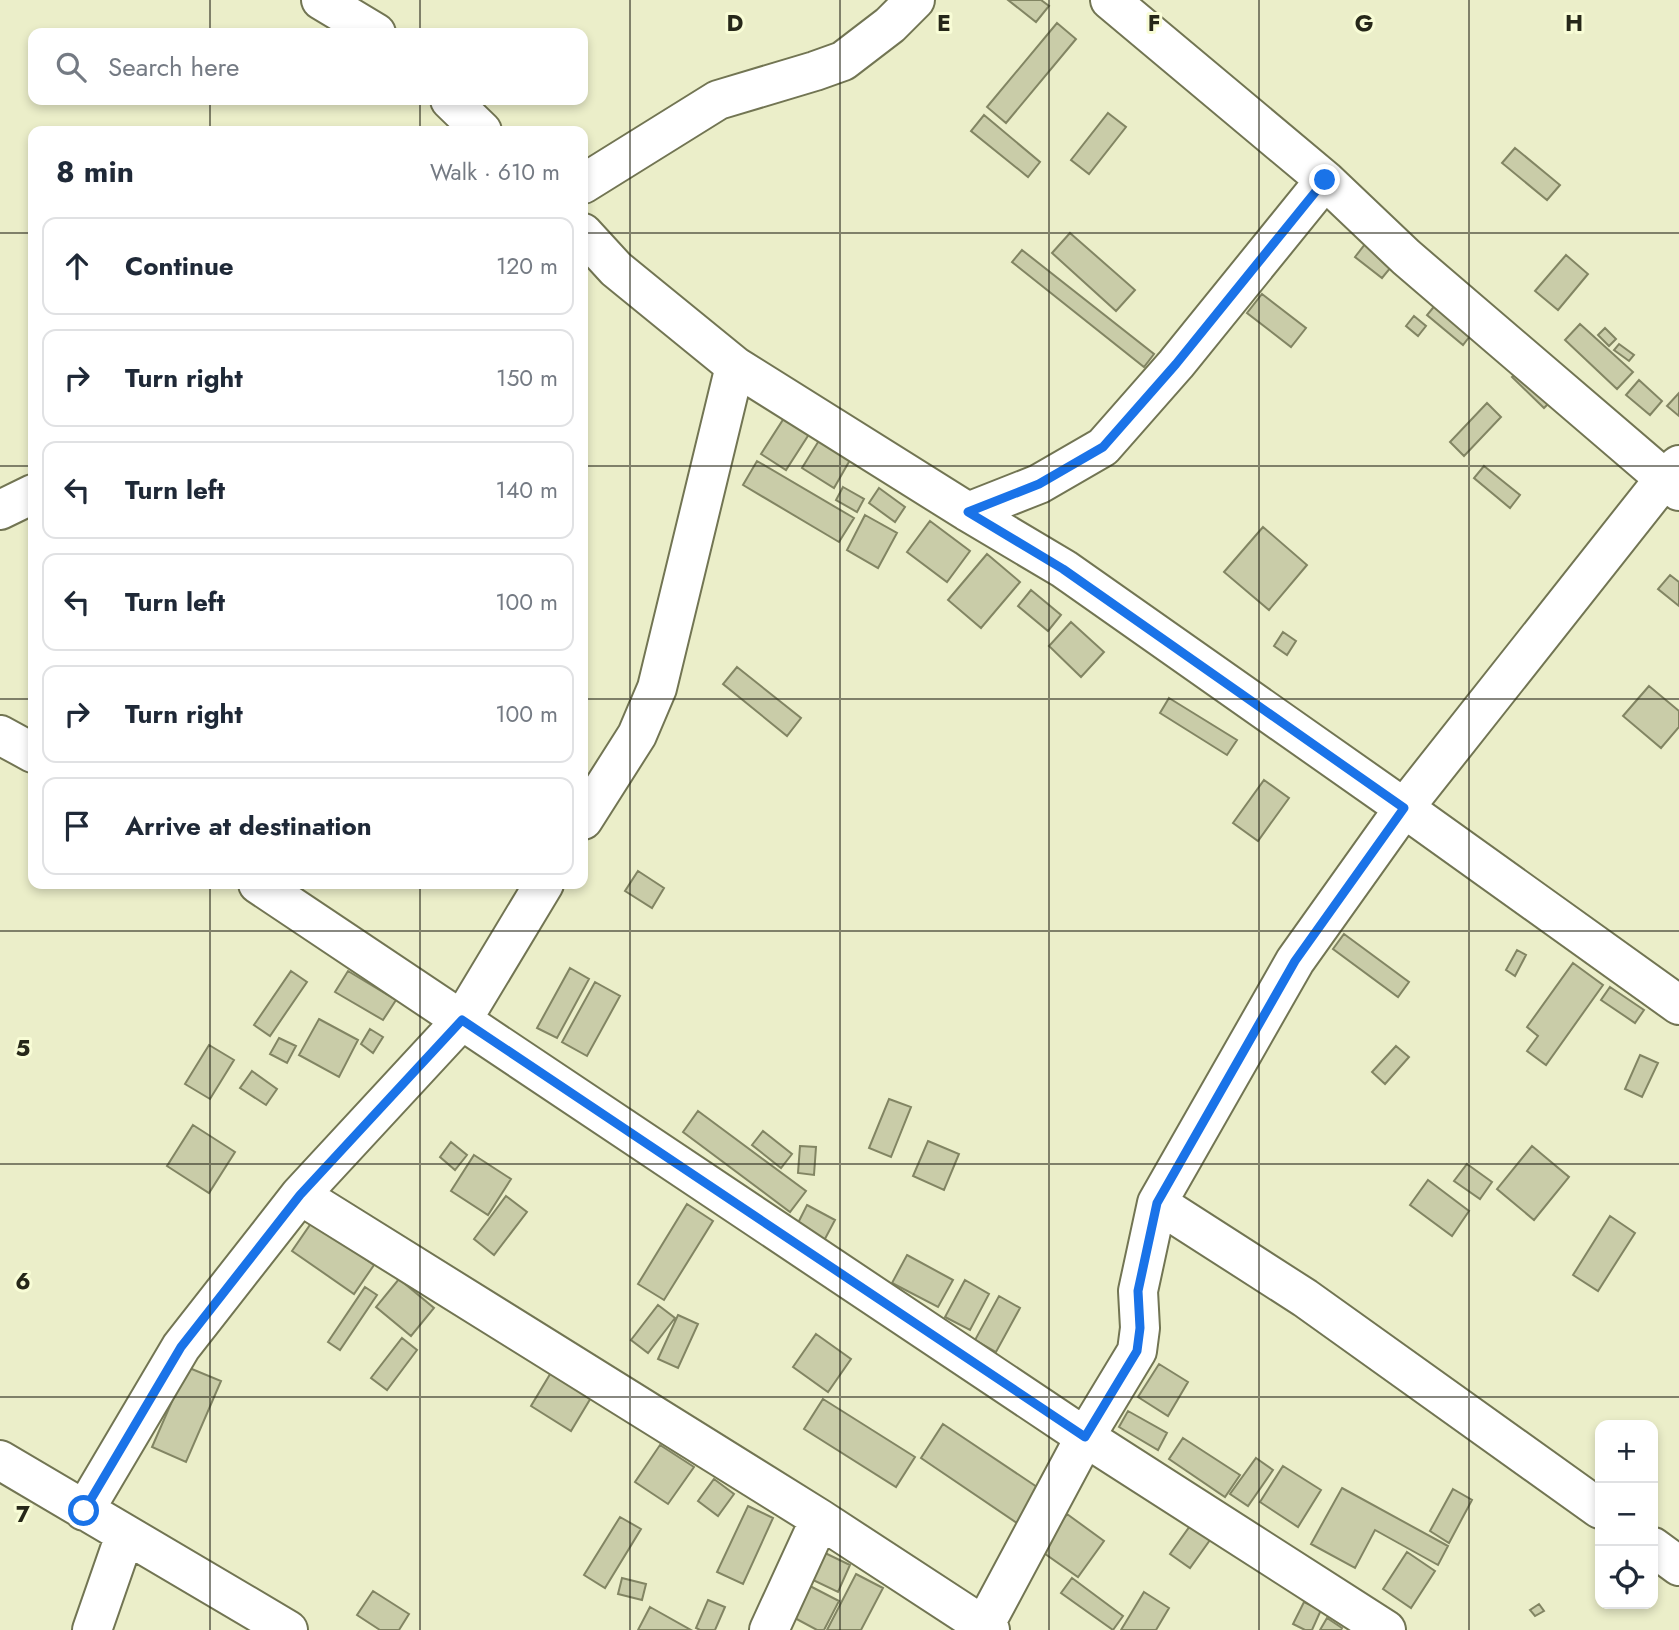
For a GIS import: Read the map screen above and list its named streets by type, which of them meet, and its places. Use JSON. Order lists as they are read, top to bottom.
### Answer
{
  "page": {
    "search": "Search here",
    "heading": ["8 min", "Walk · 610 m"],
    "list": [
      ["Continue", "120 m"],
      ["Turn right", "150 m"],
      ["Turn left", "140 m"],
      ["Turn left", "100 m"],
      ["Turn right", "100 m"],
      "Arrive at destination"
    ],
    "map_buttons": ["+", "−"]
  },
  "grid": {
    "columns": [
      "D",
      "E",
      "F",
      "G",
      "H"
    ],
    "rows": ["5", "6", "7"]
  }
}
